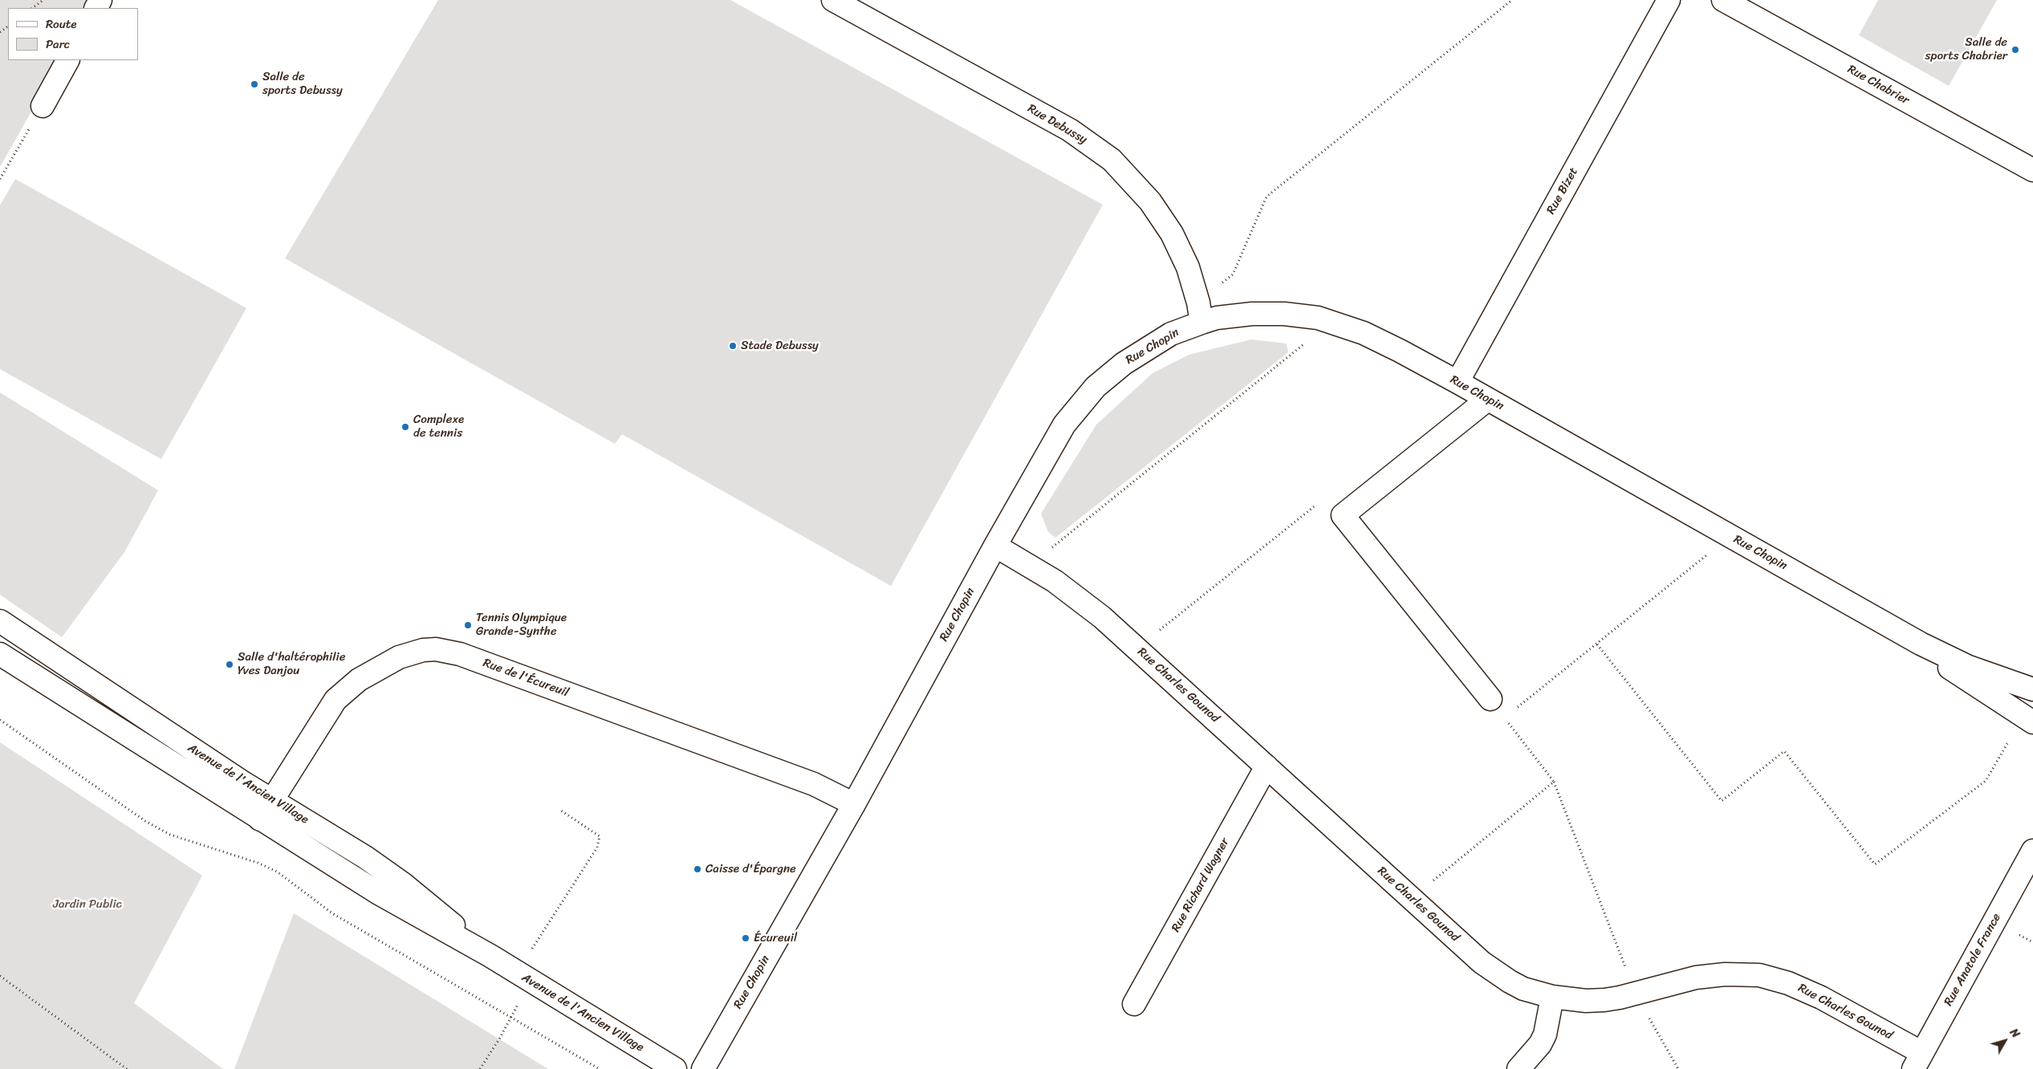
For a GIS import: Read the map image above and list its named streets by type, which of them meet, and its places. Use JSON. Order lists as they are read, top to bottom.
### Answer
{
  "streets": {
    "street": [
      "Rue Chabrier",
      "Rue Debussy",
      "Rue Bizet",
      "Rue Chopin",
      "Rue de l'Écureuil",
      "Rue Charles Gounod",
      "Avenue de l'Ancien Village",
      "Rue Richard Wagner",
      "Rue Anatole France"
    ]
  },
  "crossings": [
    ["Rue Debussy", "Rue Chopin"],
    ["Rue Bizet", "Rue Chopin"],
    ["Rue Chopin", "Rue de l'Écureuil"],
    ["Rue Chopin", "Rue Charles Gounod"],
    ["Rue de l'Écureuil", "Avenue de l'Ancien Village"],
    ["Rue Charles Gounod", "Rue Richard Wagner"],
    ["Rue Charles Gounod", "Rue Anatole France"]
  ],
  "parks": ["Jardin Public"],
  "places": [
    "Salle de sports Chabrier",
    "Salle de sports Debussy",
    "Stade Debussy",
    "Complexe de tennis",
    "Tennis Olympique Grande-Synthe",
    "Salle d'haltérophilie Yves Danjou",
    "Caisse d'Épargne",
    "Écureuil"
  ],
  "legend": ["Route", "Parc"],
  "north": "top right"
}
